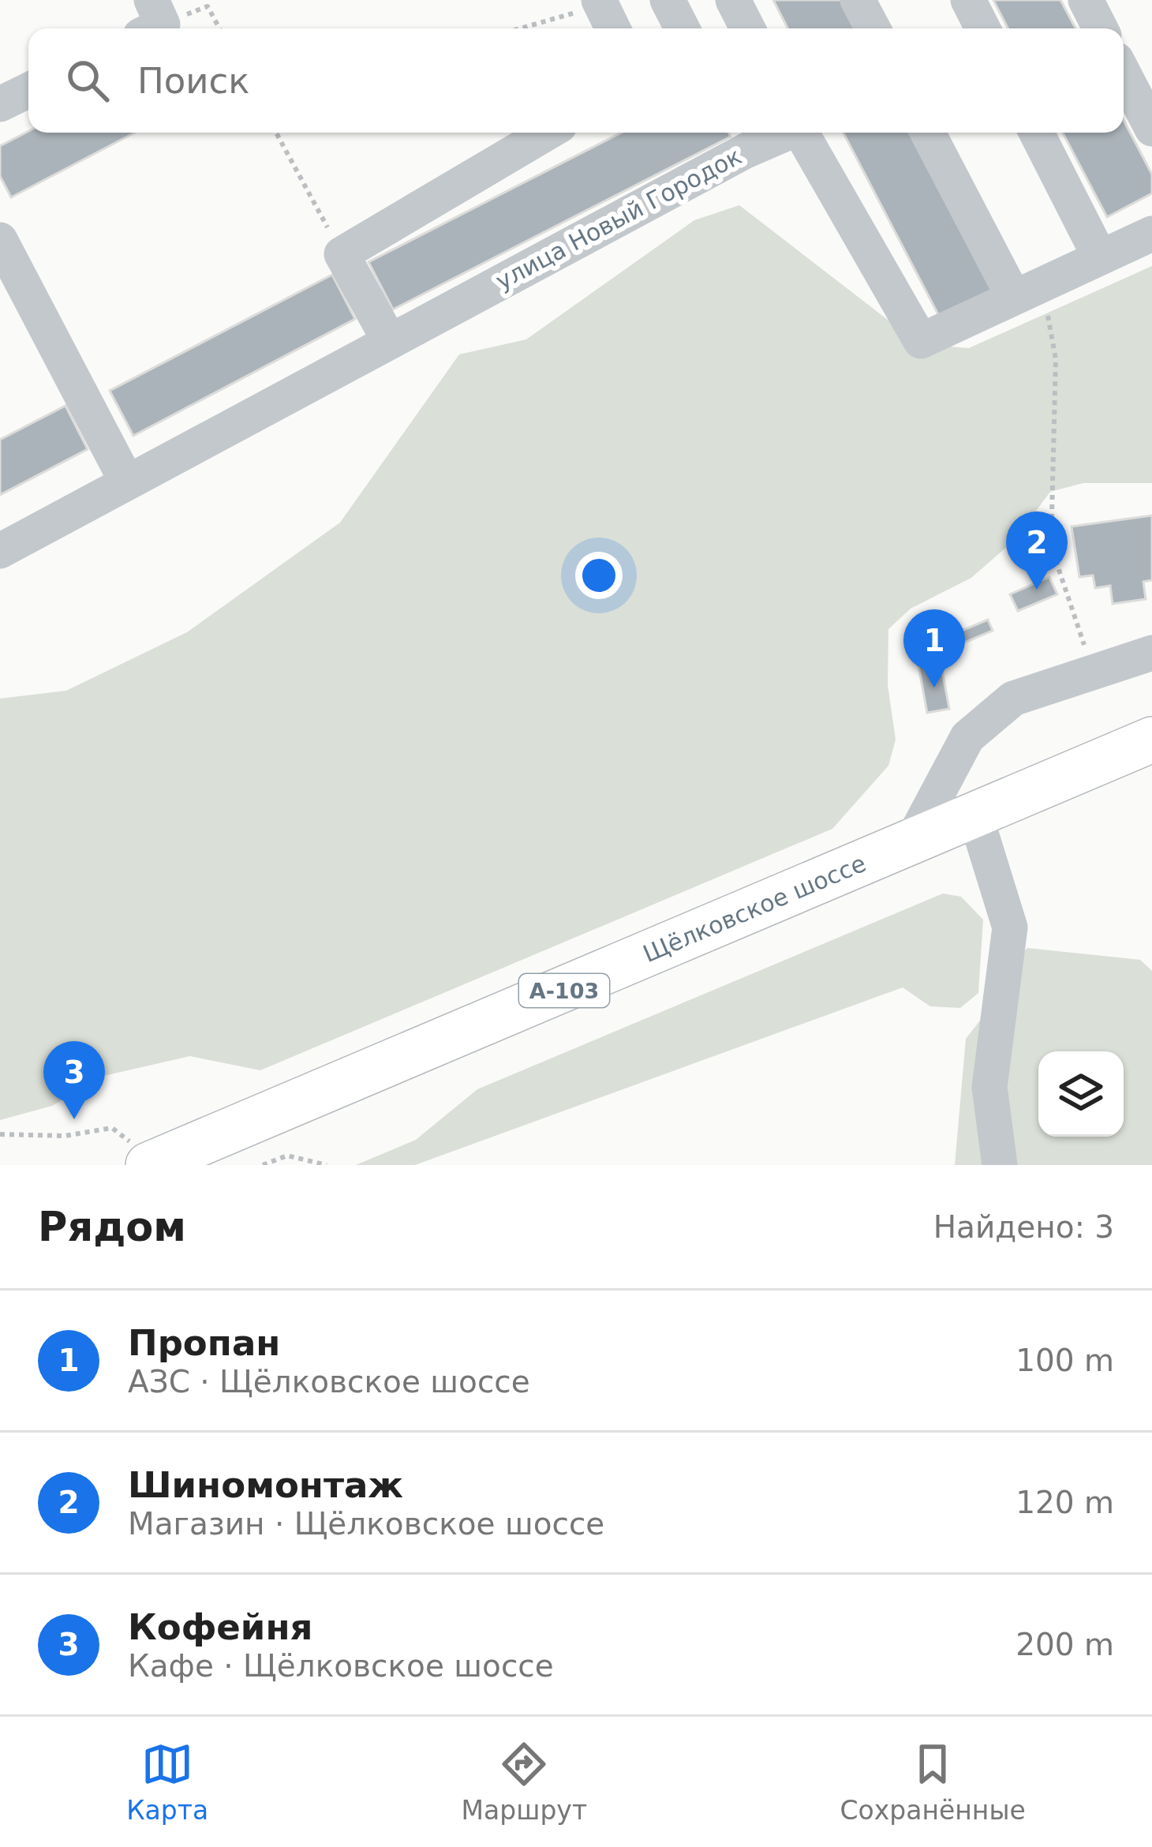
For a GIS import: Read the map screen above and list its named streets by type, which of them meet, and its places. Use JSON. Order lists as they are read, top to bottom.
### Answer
{
  "streets": {
    "main road": ["Щёлковское шоссе", "А-103"],
    "street": ["улица Новый Городок"]
  },
  "page": {
    "search": "Поиск",
    "pins": ["2", "1", "3"],
    "heading": ["Рядом", "Найдено: 3"],
    "list": [
      {
        "mark": "1",
        "name": "Пропан",
        "note": "АЗС · Щёлковское шоссе",
        "value": "100 m"
      },
      {
        "mark": "2",
        "name": "Шиномонтаж",
        "note": "Магазин · Щёлковское шоссе",
        "value": "120 m"
      },
      {
        "mark": "3",
        "name": "Кофейня",
        "note": "Кафе · Щёлковское шоссе",
        "value": "200 m"
      }
    ],
    "nav": ["Карта", "Маршрут", "Сохранённые"]
  }
}
